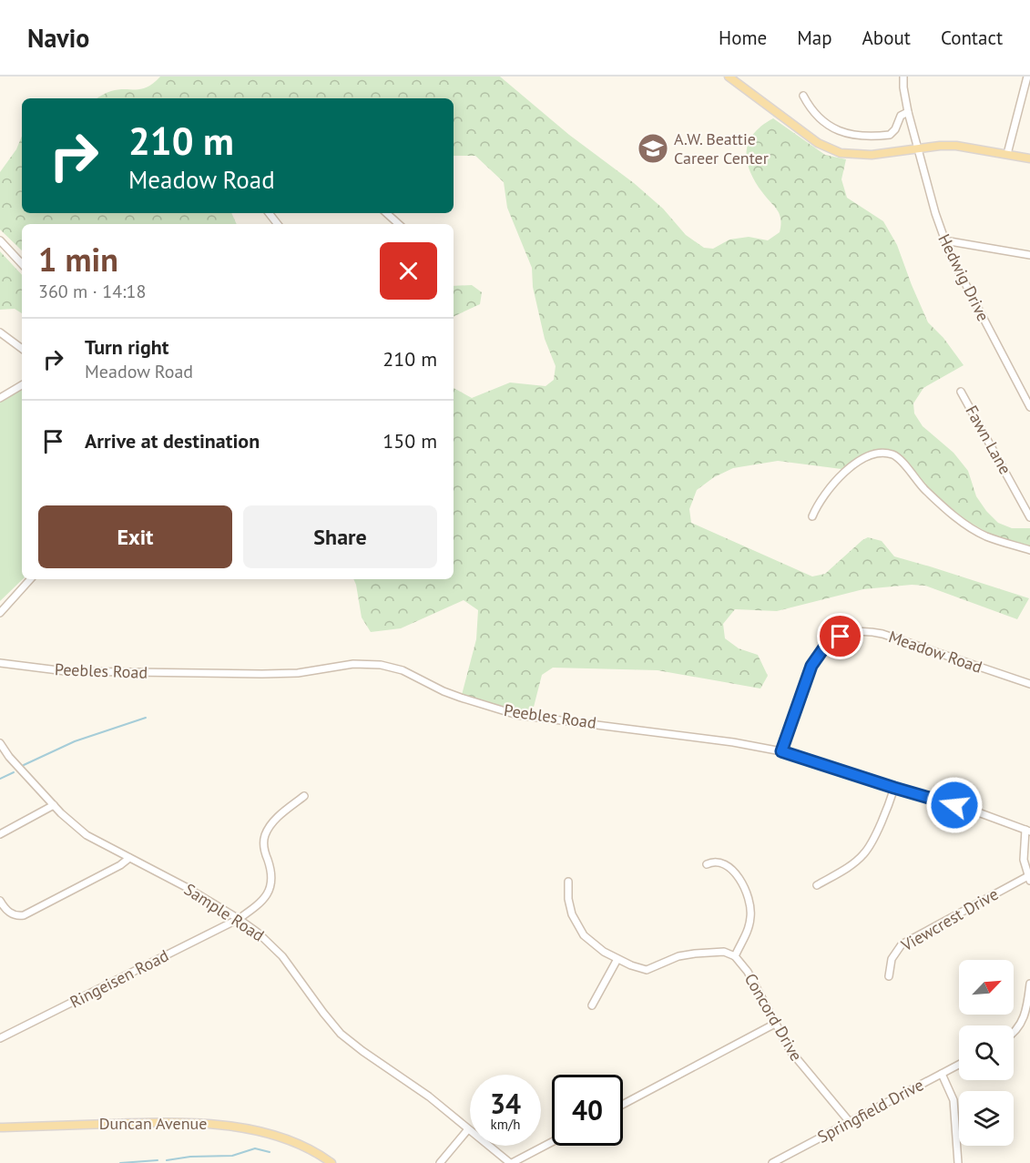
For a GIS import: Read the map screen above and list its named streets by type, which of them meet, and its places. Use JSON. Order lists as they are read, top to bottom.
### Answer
{
  "streets": {
    "main road": ["Duncan Avenue"],
    "street": [
      "Hedwig Drive",
      "Fawn Lane",
      "Meadow Road",
      "Peebles Road",
      "Sample Road",
      "Viewcrest Drive",
      "Ringeisen Road",
      "Concord Drive",
      "Springfield Drive"
    ]
  },
  "crossings": [
    ["Meadow Road", "Peebles Road"],
    ["Sample Road", "Ringeisen Road"],
    ["Concord Drive", "Springfield Drive"]
  ],
  "places": {
    "school or university": ["A.W. Beattie Career Center"]
  },
  "north": "top right",
  "page": {
    "header": "Navio",
    "nav": [
      "Home",
      "Map",
      "About",
      "Contact"
    ],
    "turn": ["210 m", "Meadow Road"],
    "heading": ["1 min", "360 m · 14:18"],
    "list": [
      {
        "name": "Turn right",
        "note": "Meadow Road",
        "value": "210 m"
      },
      {
        "name": "Arrive at destination",
        "value": "150 m"
      }
    ],
    "buttons": ["Exit", "Share"],
    "speed": "34 km/h",
    "limit": "40"
  }
}
